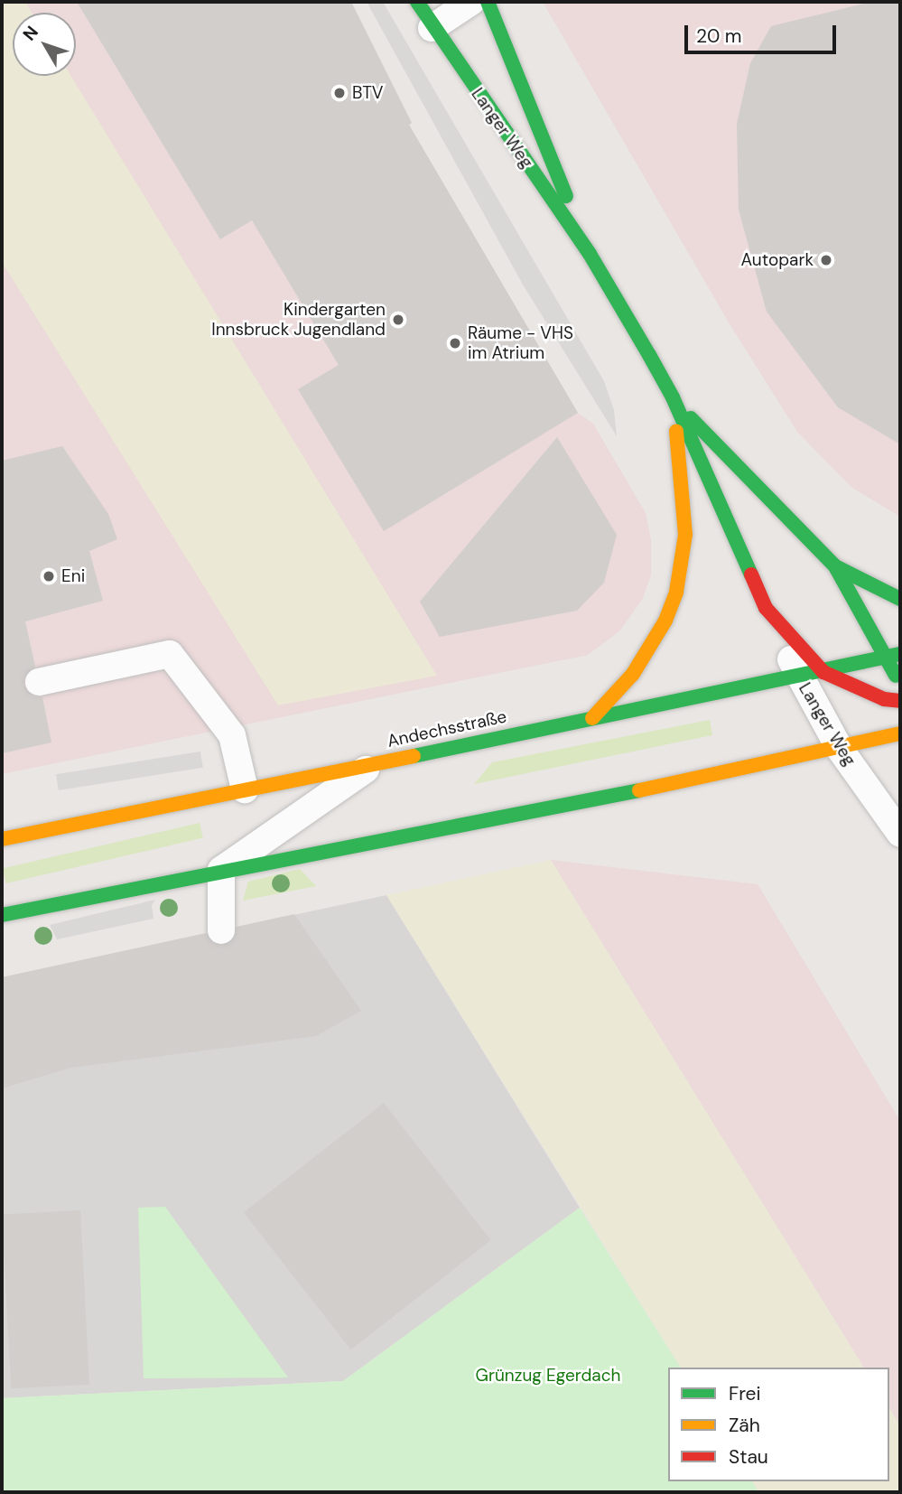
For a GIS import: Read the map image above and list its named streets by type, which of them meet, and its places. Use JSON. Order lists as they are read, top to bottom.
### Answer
{
  "streets": {
    "street": ["Langer Weg", "Andechsstraße"]
  },
  "crossings": [
    ["Langer Weg", "Andechsstraße"]
  ],
  "parks": ["Grünzug Egerdach"],
  "places": [
    "BTV",
    "Autopark",
    "Kindergarten Innsbruck Jugendland",
    "Räume - VHS im Atrium",
    "Eni"
  ],
  "legend": ["Frei", "Zäh", "Stau"],
  "scale_bar": "20 m",
  "north": "top left"
}
